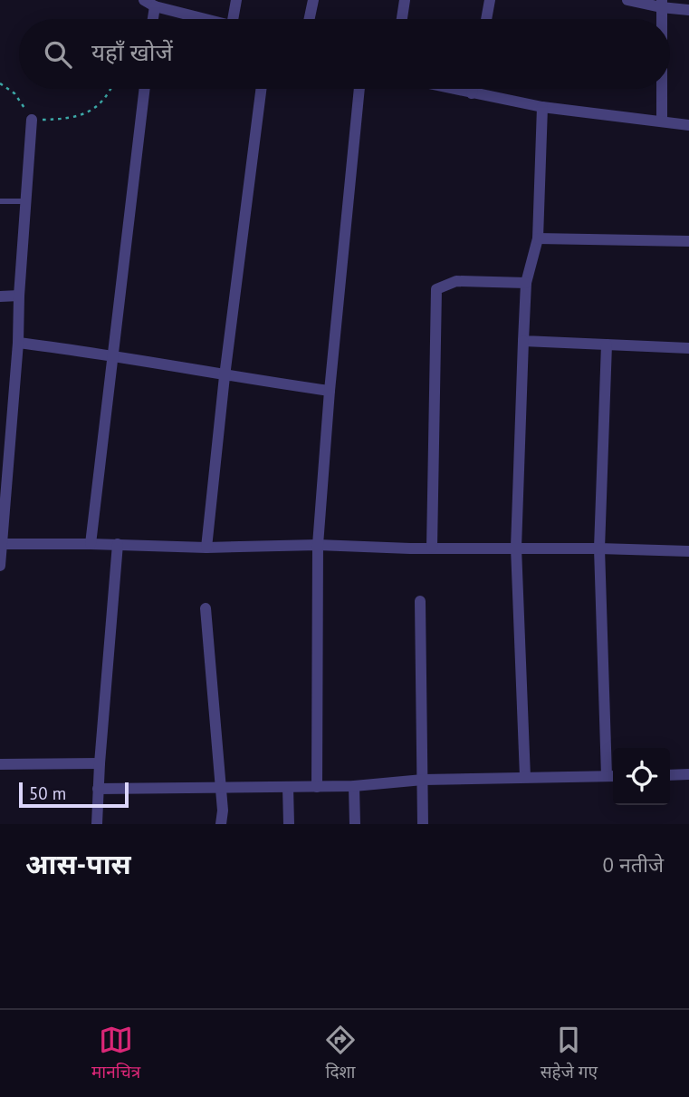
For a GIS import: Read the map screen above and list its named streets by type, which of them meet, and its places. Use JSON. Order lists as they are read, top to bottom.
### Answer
{
  "scale_bar": "50 m",
  "page": {
    "search": "यहाँ खोजें",
    "scale": "50 m",
    "heading": ["आस-पास", "0 नतीजे"],
    "nav": ["मानचित्र", "दिशा", "सहेजे गए"]
  }
}
